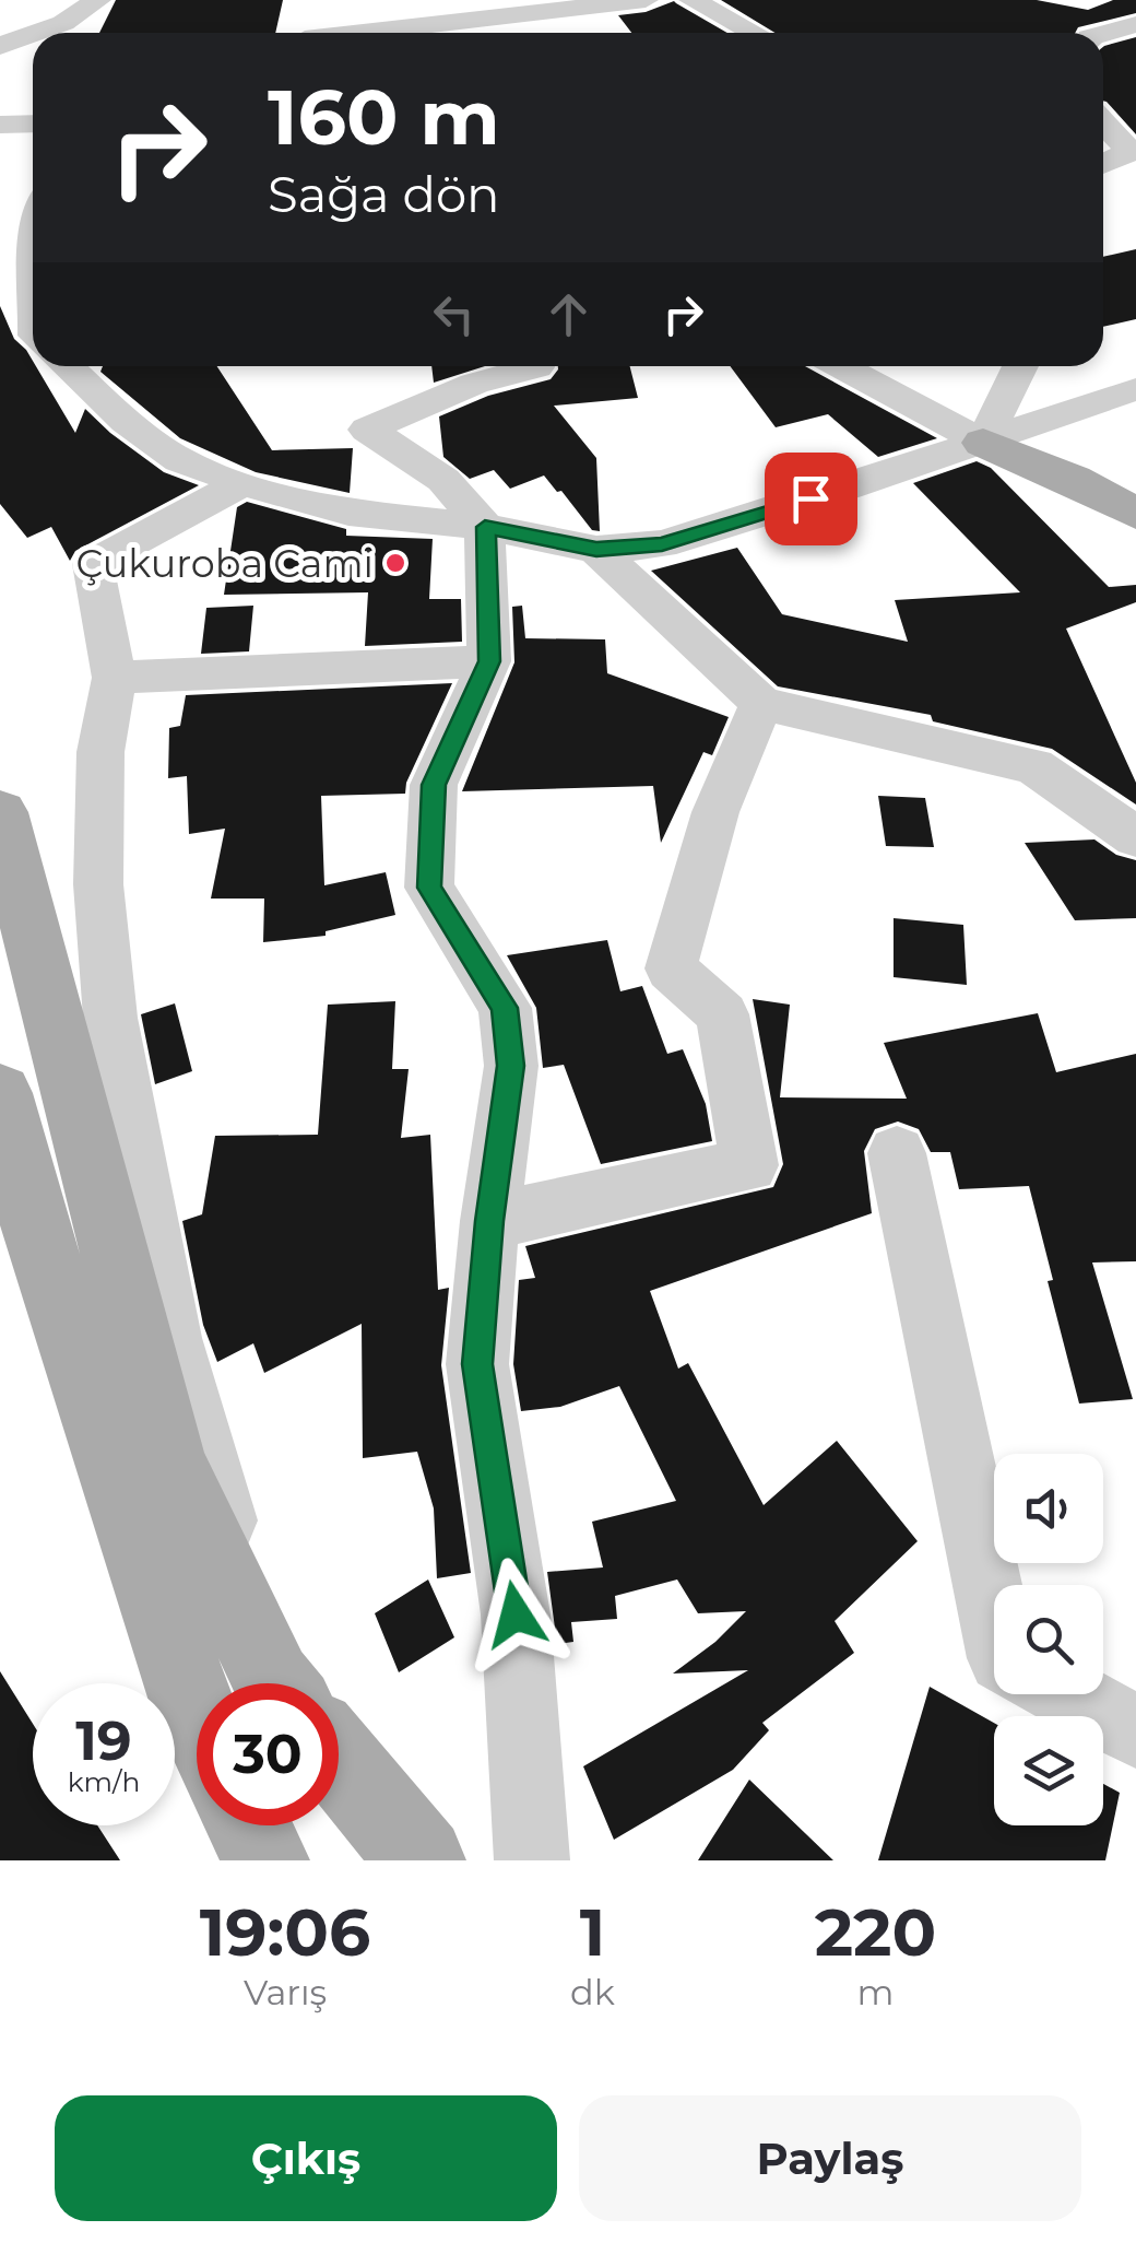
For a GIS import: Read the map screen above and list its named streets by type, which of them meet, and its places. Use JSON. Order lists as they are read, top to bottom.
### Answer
{
  "places": ["Çukuroba Cami"],
  "page": {
    "turn": ["160 m", "Sağa dön"],
    "speed": "19 km/h",
    "limit": "30",
    "eta": [
      "19:06",
      "Varış",
      "1",
      "dk",
      "220",
      "m"
    ],
    "buttons": ["Çıkış", "Paylaş"]
  }
}
